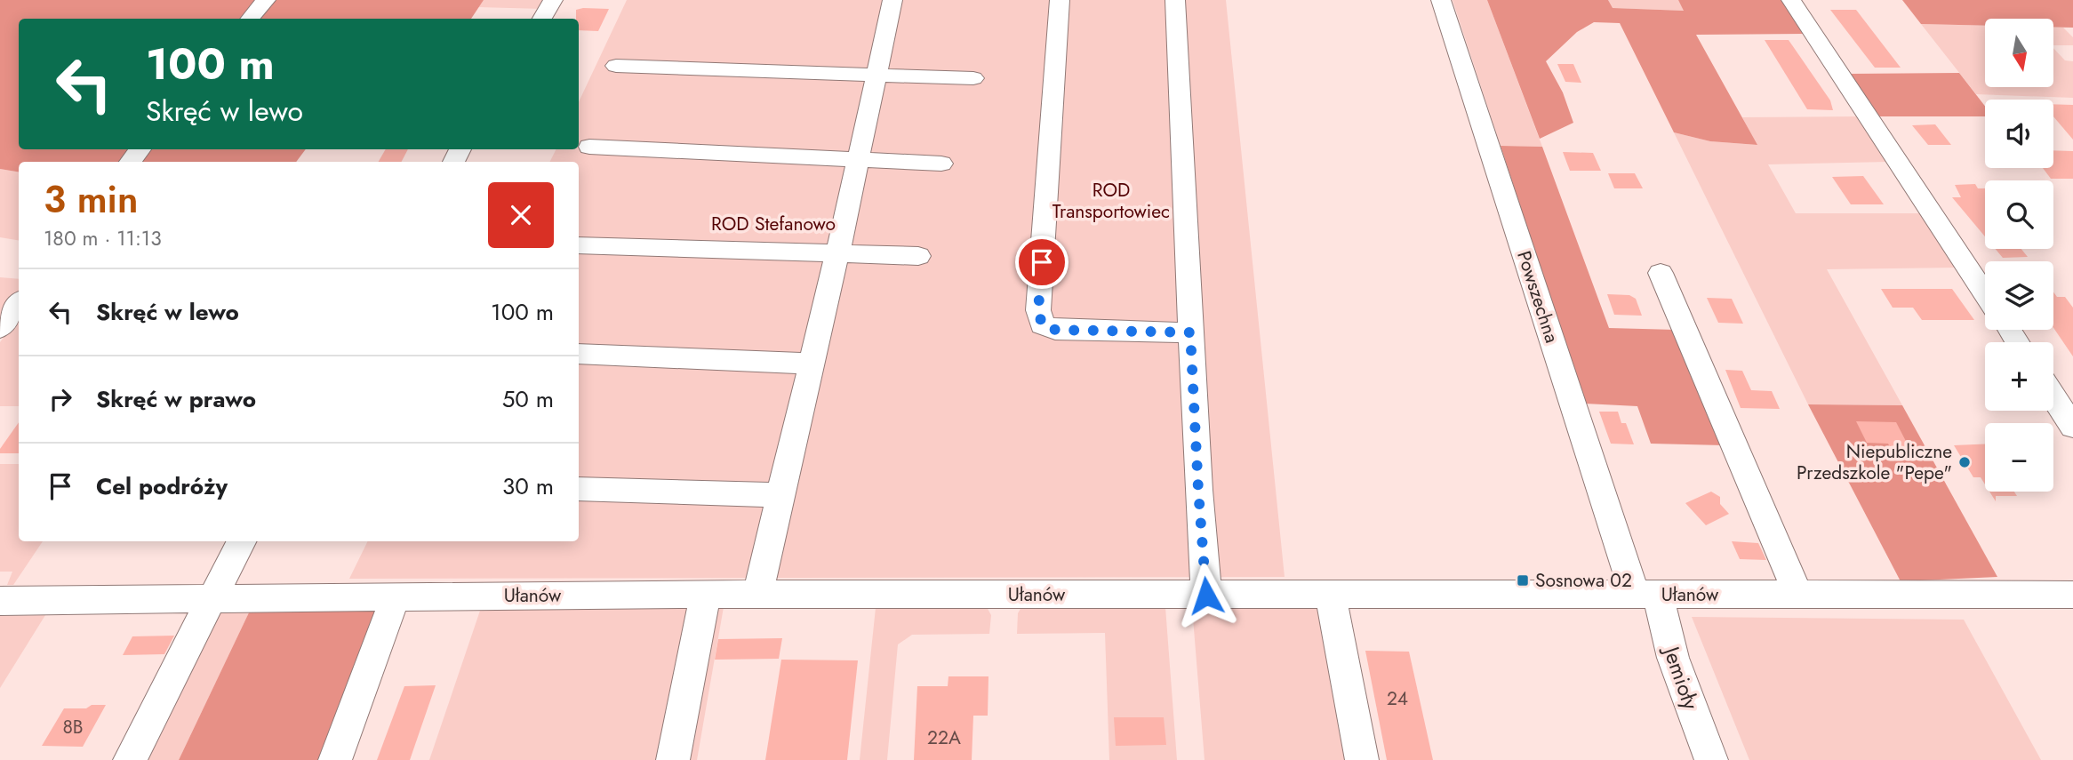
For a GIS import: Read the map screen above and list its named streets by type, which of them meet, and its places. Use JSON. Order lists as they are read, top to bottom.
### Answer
{
  "streets": {
    "street": ["Powszechna", "Ułanów", "Jemioły"]
  },
  "crossings": [
    ["Powszechna", "Ułanów"],
    ["Powszechna", "Jemioły"],
    ["Ułanów", "Jemioły"]
  ],
  "parks": ["ROD Transportowiec", "ROD Stefanowo"],
  "places": {
    "other": ["Niepubliczne Przedszkole \"Pepe\""],
    "transit": ["Sosnowa 02"]
  },
  "house_numbers": ["24", "8B", "22A"],
  "north": "bottom",
  "page": {
    "map_buttons": ["+", "−"],
    "turn": ["100 m", "Skręć w lewo"],
    "heading": ["3 min", "180 m · 11:13"],
    "list": [
      {
        "name": "Skręć w lewo",
        "value": "100 m"
      },
      {
        "name": "Skręć w prawo",
        "value": "50 m"
      },
      {
        "name": "Cel podróży",
        "value": "30 m"
      }
    ]
  }
}
